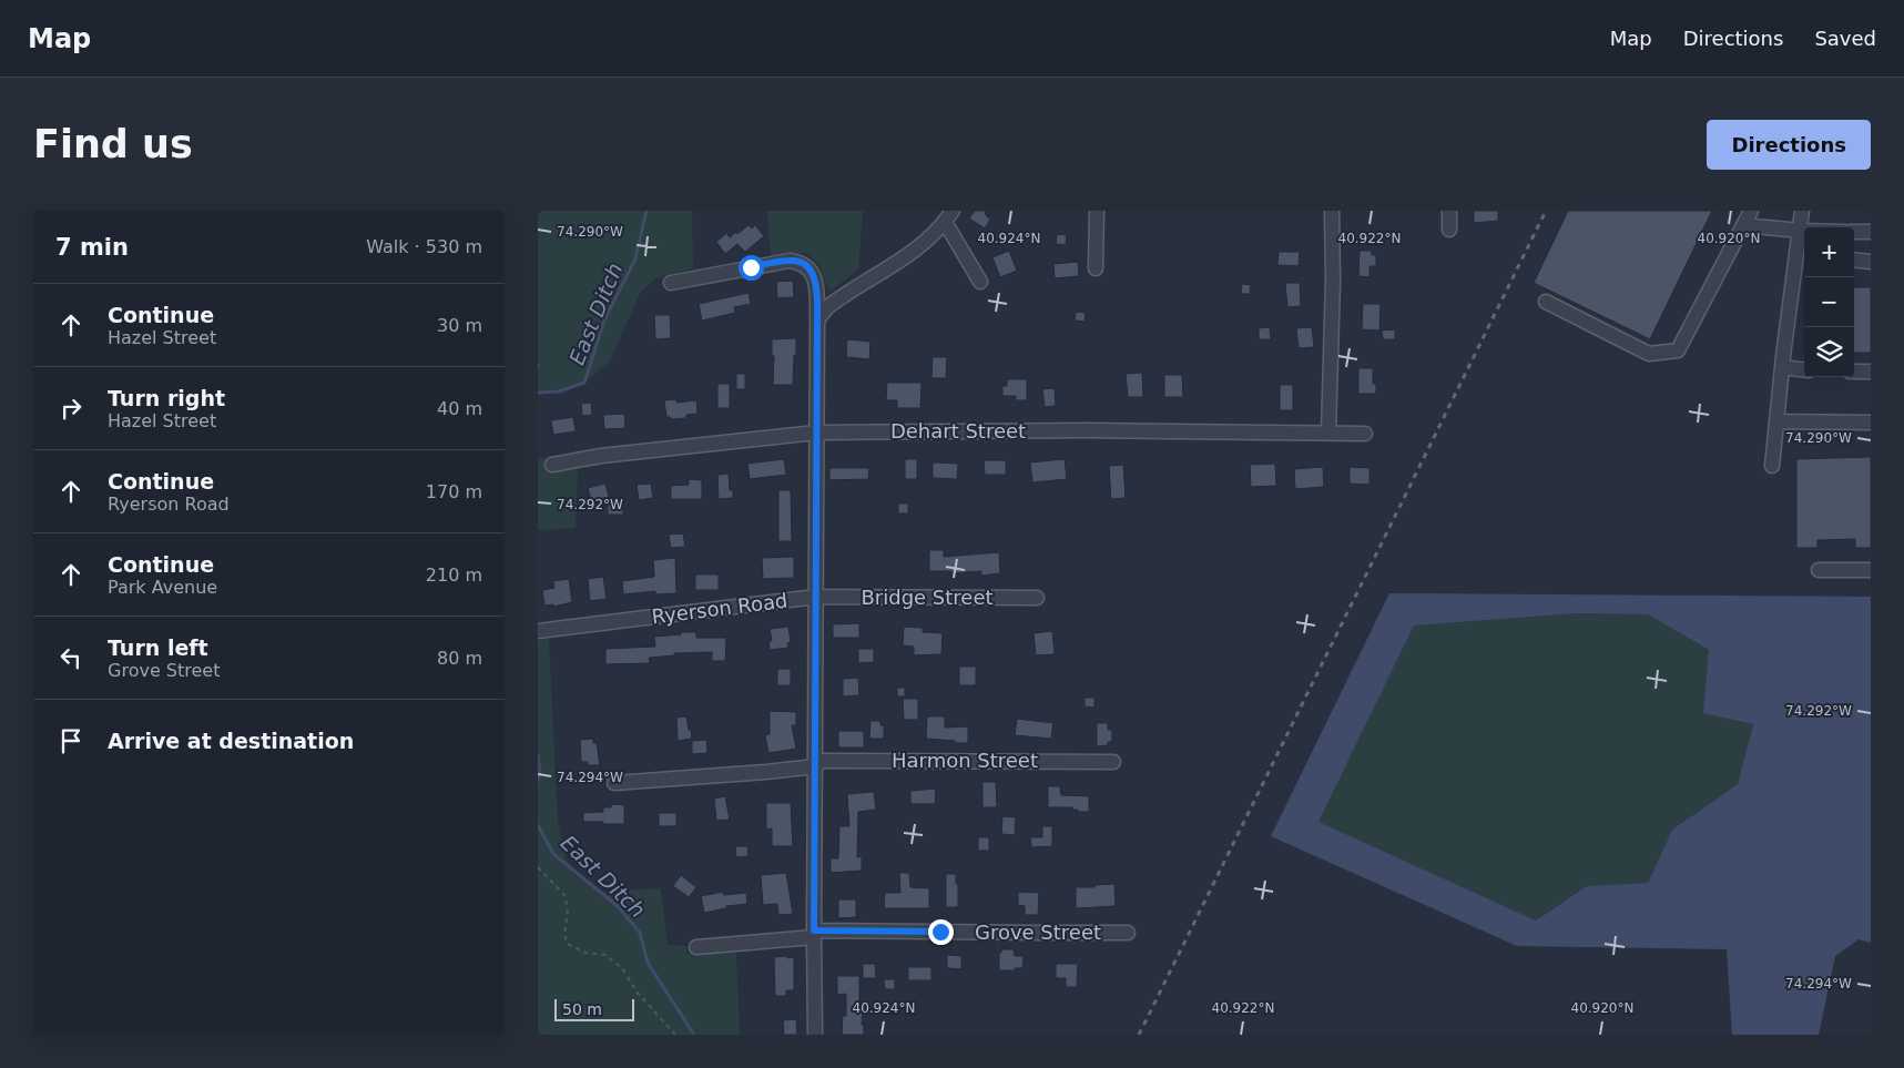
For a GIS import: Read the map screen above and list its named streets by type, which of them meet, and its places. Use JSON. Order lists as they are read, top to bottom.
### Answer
{
  "streets": {
    "street": [
      "Dehart Street",
      "Bridge Street",
      "Ryerson Road",
      "Harmon Street",
      "Grove Street"
    ]
  },
  "crossings": [
    ["Dehart Street", "Ryerson Road"],
    ["Bridge Street", "Ryerson Road"]
  ],
  "water": ["East Ditch"],
  "scale_bar": "50 m",
  "page": {
    "header": "Map",
    "nav": ["Map", "Directions", "Saved"],
    "buttons": "Directions",
    "title": "Find us",
    "heading": ["7 min", "Walk · 530 m"],
    "map_buttons": ["+", "−"],
    "list": [
      ["Continue", "Hazel Street", "30 m"],
      ["Turn right", "Hazel Street", "40 m"],
      ["Continue", "Ryerson Road", "170 m"],
      ["Continue", "Park Avenue", "210 m"],
      ["Turn left", "Grove Street", "80 m"],
      "Arrive at destination"
    ],
    "scale": "50 m"
  },
  "coordinates": [
    "74.290°W",
    "40.924°N",
    "40.922°N",
    "40.920°N",
    "74.292°W",
    "74.294°W"
  ]
}
